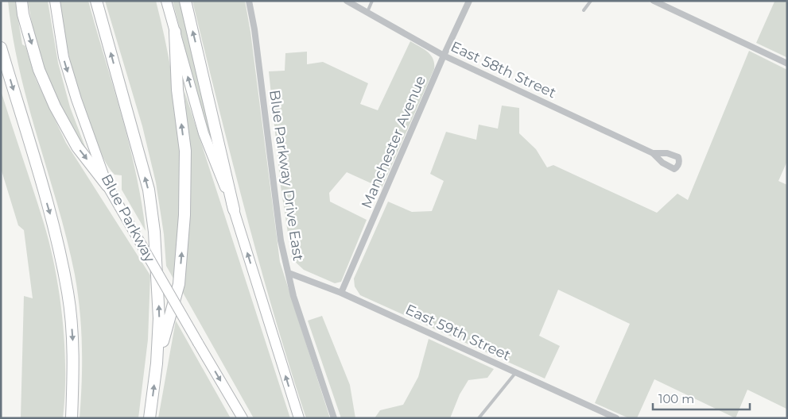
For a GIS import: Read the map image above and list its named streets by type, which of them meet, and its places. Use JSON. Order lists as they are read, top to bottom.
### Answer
{
  "streets": {
    "highway": ["Blue Parkway"],
    "street": [
      "East 58th Street",
      "Manchester Avenue",
      "Blue Parkway Drive East",
      "East 59th Street"
    ]
  },
  "crossings": [
    ["East 58th Street", "Manchester Avenue"],
    ["Manchester Avenue", "East 59th Street"],
    ["Blue Parkway Drive East", "East 59th Street"]
  ],
  "scale_bar": "100 m"
}
